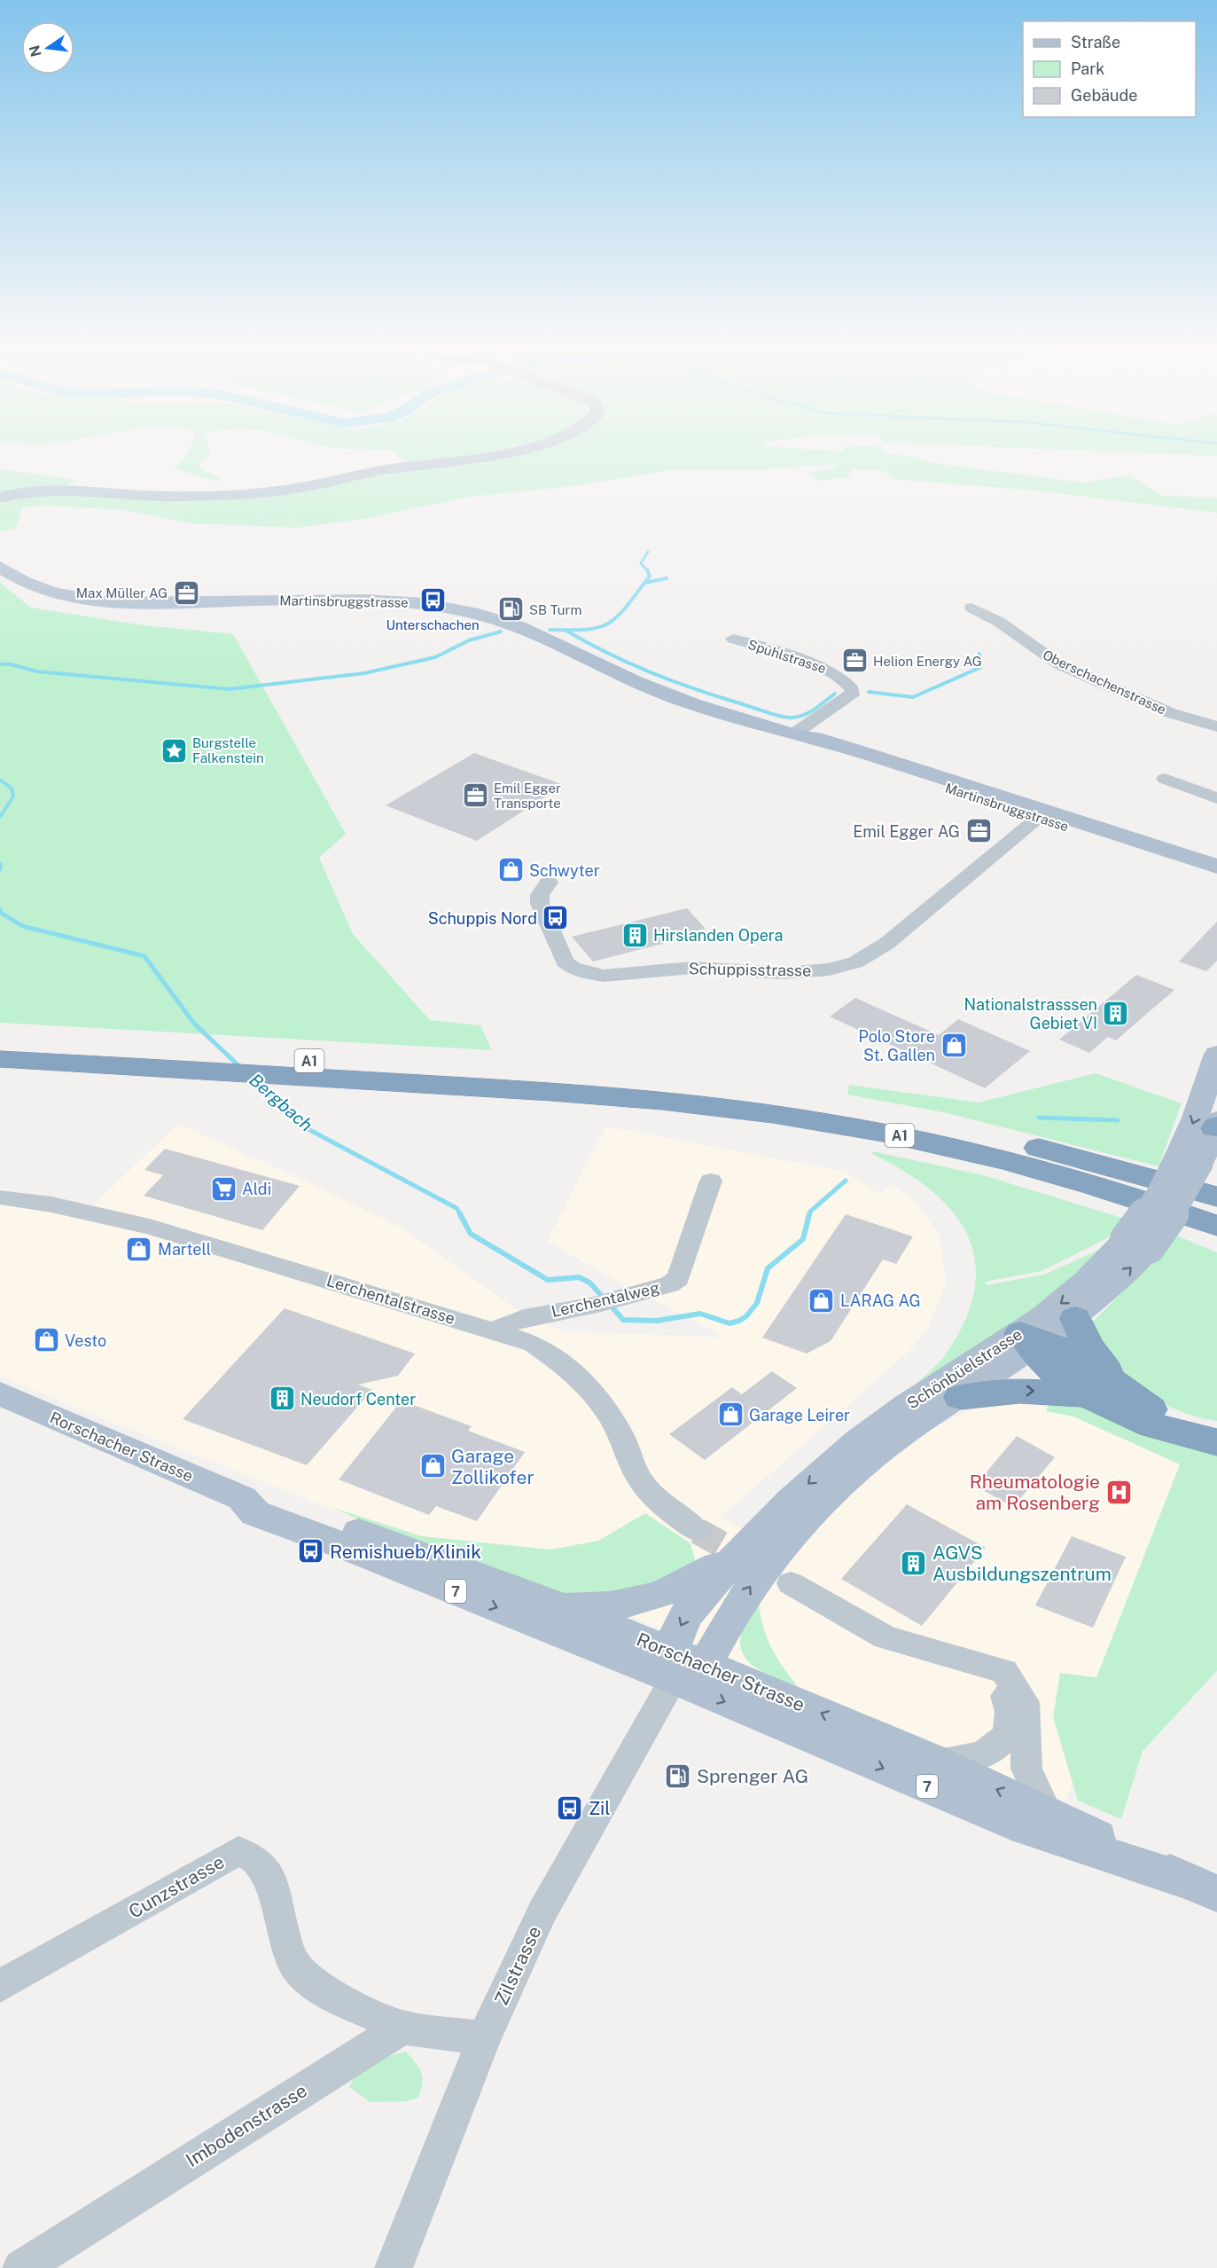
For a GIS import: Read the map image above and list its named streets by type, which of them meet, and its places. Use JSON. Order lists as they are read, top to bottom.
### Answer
{
  "streets": {
    "highway": ["A1"],
    "main road": [
      "Martinsbruggstrasse",
      "Schönbüelstrasse",
      "Rorschacher Strasse",
      "7"
    ],
    "street": [
      "Spühlstrasse",
      "Oberschachenstrasse",
      "Schuppisstrasse",
      "Lerchentalstrasse",
      "Lerchentalweg",
      "Cunzstrasse",
      "Zilstrasse",
      "Imbodenstrasse"
    ]
  },
  "crossings": [
    ["Martinsbruggstrasse", "Spühlstrasse"],
    ["Martinsbruggstrasse", "Schuppisstrasse"],
    ["Lerchentalstrasse", "Lerchentalweg"],
    ["Schönbüelstrasse", "Rorschacher Strasse"],
    ["Schönbüelstrasse", "Zilstrasse"],
    ["Rorschacher Strasse", "Zilstrasse"],
    ["Cunzstrasse", "Imbodenstrasse"]
  ],
  "water": ["Bergbach"],
  "places": {
    "office": [
      "Max Müller AG",
      "Helion Energy AG",
      "Emil Egger Transporte",
      "Emil Egger AG"
    ],
    "bus stop": [
      "Unterschachen",
      "Schuppis Nord",
      "Remishueb/Klinik",
      "Zil"
    ],
    "fuel station": ["SB Turm", "Sprenger AG"],
    "place": ["Burgstelle Falkenstein"],
    "shop": [
      "Schwyter",
      "Polo Store St. Gallen",
      "Martell",
      "LARAG AG",
      "Vesto",
      "Garage Leirer",
      "Garage Zollikofer"
    ],
    "building": [
      "Hirslanden Opera",
      "Nationalstrasssen Gebiet VI",
      "Neudorf Center",
      "AGVS Ausbildungszentrum"
    ],
    "supermarket": ["Aldi"],
    "hospital": ["Rheumatologie am Rosenberg"]
  },
  "legend": ["Straße", "Park", "Gebäude"],
  "north": "left"
}
